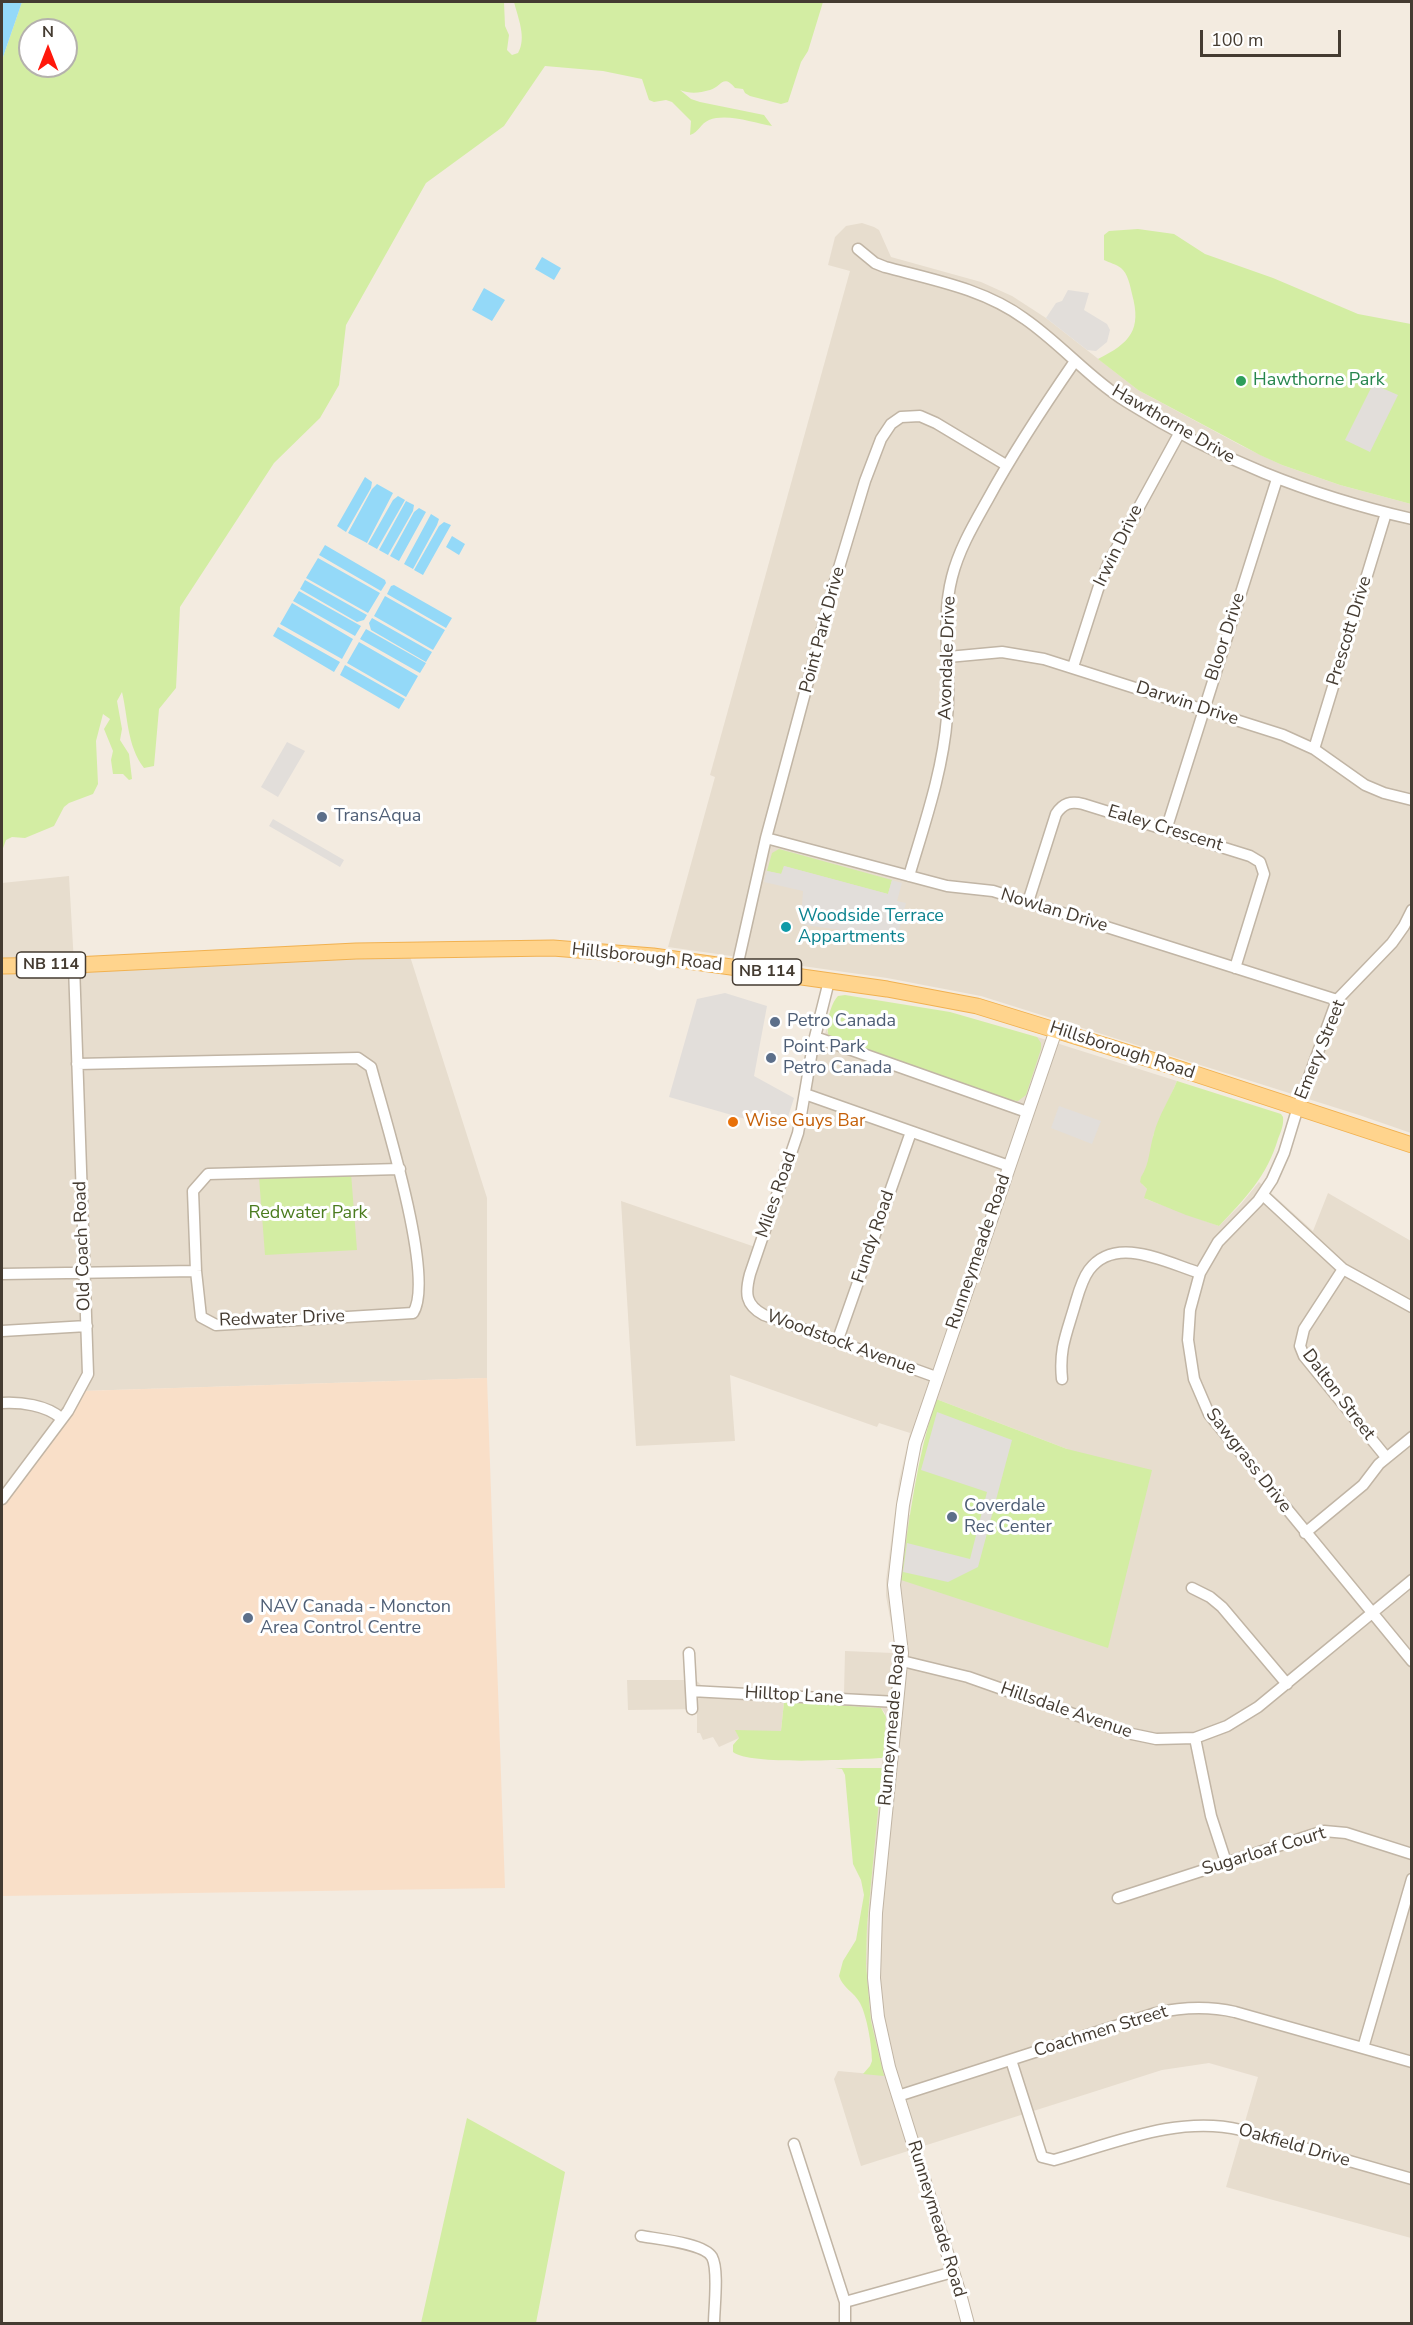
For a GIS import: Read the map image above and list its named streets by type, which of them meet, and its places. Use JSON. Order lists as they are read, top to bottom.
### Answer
{
  "streets": {
    "main road": ["Hillsborough Road", "NB 114"],
    "street": [
      "Hawthorne Drive",
      "Irwin Drive",
      "Point Park Drive",
      "Prescott Drive",
      "Bloor Drive",
      "Avondale Drive",
      "Darwin Drive",
      "Ealey Crescent",
      "Nowlan Drive",
      "Emery Street",
      "Miles Road",
      "Fundy Road",
      "Old Coach Road",
      "Runneymeade Road",
      "Redwater Drive",
      "Woodstock Avenue",
      "Dalton Street",
      "Sawgrass Drive",
      "Hilltop Lane",
      "Hillsdale Avenue",
      "Sugarloaf Court",
      "Coachmen Street",
      "Oakfield Drive"
    ]
  },
  "crossings": [
    ["Hawthorne Drive", "Irwin Drive"],
    ["Hawthorne Drive", "Prescott Drive"],
    ["Hawthorne Drive", "Bloor Drive"],
    ["Hawthorne Drive", "Avondale Drive"],
    ["Irwin Drive", "Darwin Drive"],
    ["Point Park Drive", "Avondale Drive"],
    ["Point Park Drive", "Nowlan Drive"],
    ["Point Park Drive", "Hillsborough Road"],
    ["Prescott Drive", "Darwin Drive"],
    ["Bloor Drive", "Darwin Drive"],
    ["Bloor Drive", "Ealey Crescent"],
    ["Avondale Drive", "Darwin Drive"],
    ["Avondale Drive", "Nowlan Drive"],
    ["Ealey Crescent", "Nowlan Drive"],
    ["Nowlan Drive", "Emery Street"],
    ["Hillsborough Road", "Emery Street"],
    ["Hillsborough Road", "Miles Road"],
    ["Hillsborough Road", "Old Coach Road"],
    ["Hillsborough Road", "Runneymeade Road"],
    ["Hillsborough Road", "Sawgrass Drive"],
    ["Emery Street", "Sawgrass Drive"],
    ["Miles Road", "Woodstock Avenue"],
    ["Fundy Road", "Woodstock Avenue"],
    ["Old Coach Road", "Redwater Drive"],
    ["Runneymeade Road", "Woodstock Avenue"],
    ["Runneymeade Road", "Hilltop Lane"],
    ["Runneymeade Road", "Hillsdale Avenue"],
    ["Runneymeade Road", "Coachmen Street"],
    ["Sawgrass Drive", "Hillsdale Avenue"],
    ["Coachmen Street", "Oakfield Drive"]
  ],
  "parks": ["Redwater Park"],
  "places": [
    "Hawthorne Park",
    "TransAqua",
    "Woodside Terrace Appartments",
    "Petro Canada",
    "Point Park Petro Canada",
    "Wise Guys Bar",
    "Coverdale Rec Center",
    "NAV Canada - Moncton Area Control Centre"
  ],
  "scale_bar": "100 m",
  "north": "top"
}
